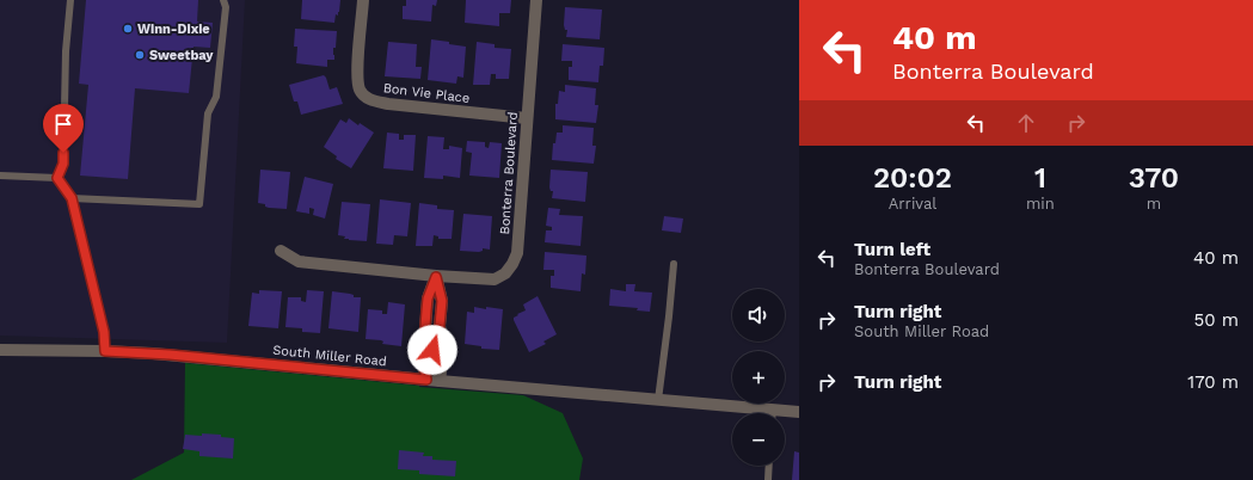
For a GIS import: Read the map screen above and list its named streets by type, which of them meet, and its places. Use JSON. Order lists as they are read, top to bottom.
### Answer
{
  "streets": {
    "street": ["Bon Vie Place", "Bonterra Boulevard", "South Miller Road"]
  },
  "crossings": [
    ["Bon Vie Place", "Bonterra Boulevard"]
  ],
  "places": ["Winn-Dixie", "Sweetbay"],
  "page": {
    "turn": ["40 m", "Bonterra Boulevard"],
    "eta": [
      "20:02",
      "Arrival",
      "1",
      "min",
      "370",
      "m"
    ],
    "list": [
      {
        "name": "Turn left",
        "note": "Bonterra Boulevard",
        "value": "40 m"
      },
      {
        "name": "Turn right",
        "note": "South Miller Road",
        "value": "50 m"
      },
      {
        "name": "Turn right",
        "value": "170 m"
      }
    ],
    "map_buttons": ["+", "−"]
  }
}
